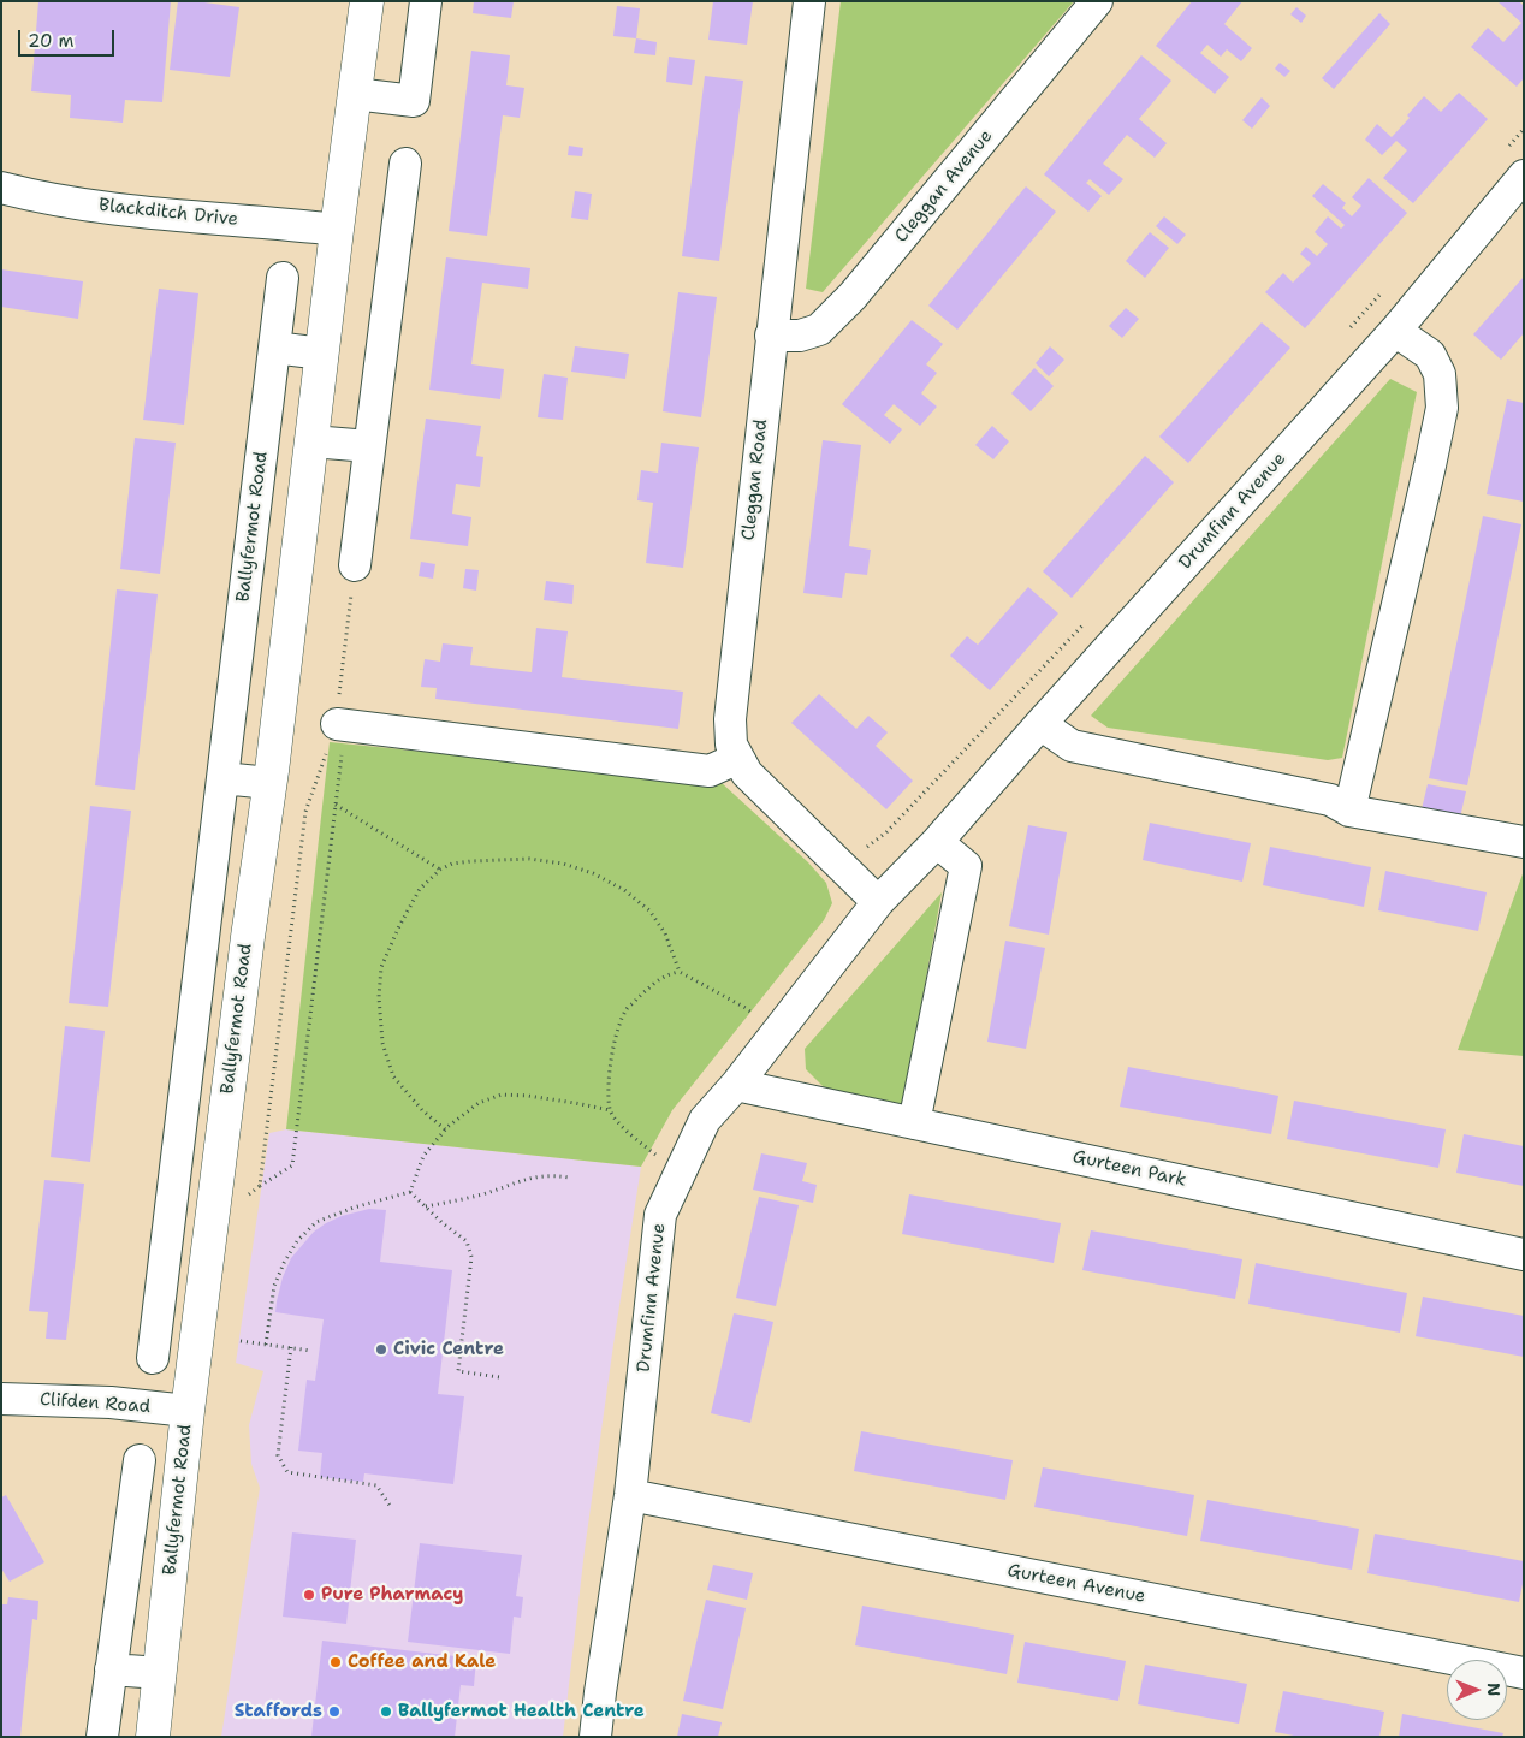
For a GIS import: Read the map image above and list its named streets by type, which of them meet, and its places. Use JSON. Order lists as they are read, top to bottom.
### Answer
{
  "streets": {
    "main road": ["Ballyfermot Road"],
    "street": [
      "Cleggan Avenue",
      "Blackditch Drive",
      "Cleggan Road",
      "Drumfinn Avenue",
      "Gurteen Park",
      "Clifden Road",
      "Gurteen Avenue"
    ]
  },
  "crossings": [
    ["Cleggan Avenue", "Cleggan Road"],
    ["Blackditch Drive", "Ballyfermot Road"],
    ["Cleggan Road", "Drumfinn Avenue"],
    ["Drumfinn Avenue", "Gurteen Park"],
    ["Drumfinn Avenue", "Gurteen Avenue"],
    ["Ballyfermot Road", "Clifden Road"]
  ],
  "places": [
    "Civic Centre",
    "Pure Pharmacy",
    "Coffee and Kale",
    "Staffords",
    "Ballyfermot Health Centre"
  ],
  "scale_bar": "20 m",
  "north": "right"
}
